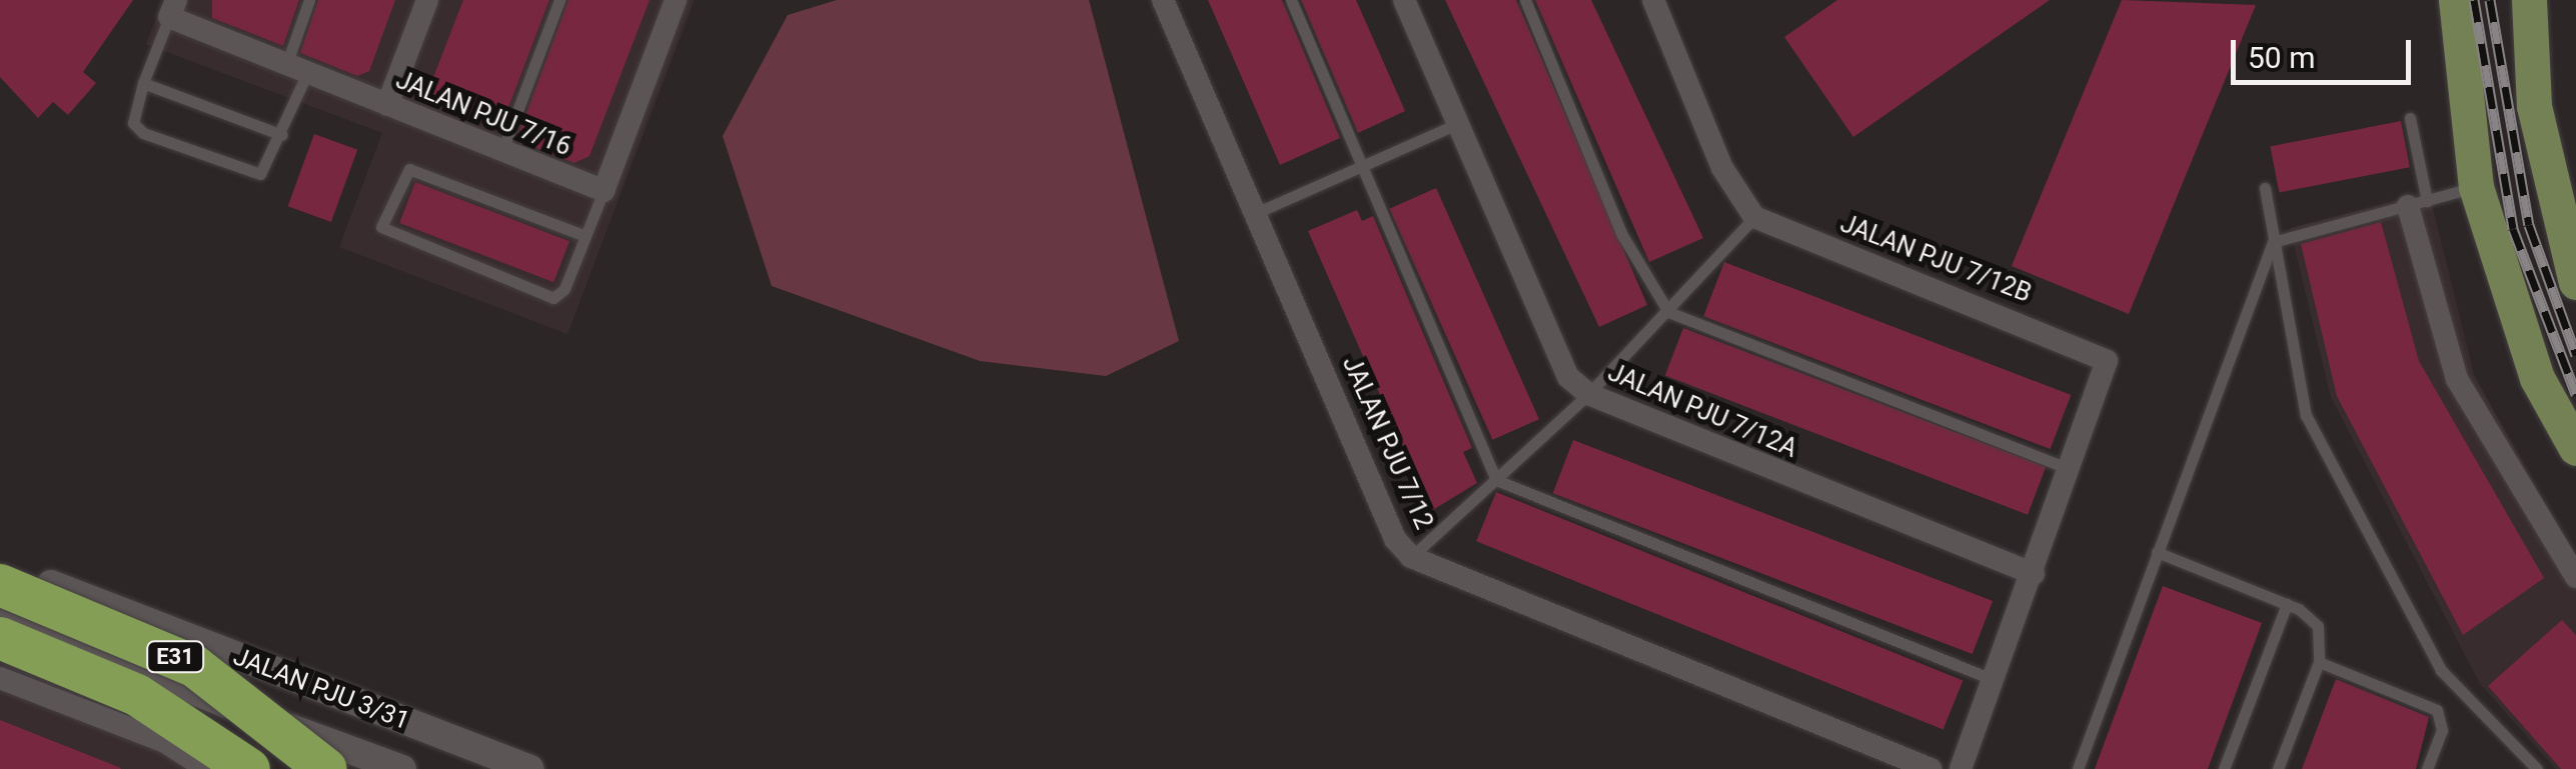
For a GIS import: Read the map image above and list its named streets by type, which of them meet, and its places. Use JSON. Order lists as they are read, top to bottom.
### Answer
{
  "streets": {
    "highway": ["E31"],
    "street": [
      "JALAN PJU 7/16",
      "JALAN PJU 7/12B",
      "JALAN PJU 7/12A",
      "JALAN PJU 7/12",
      "JALAN PJU 3/31"
    ]
  },
  "crossings": [
    ["JALAN PJU 7/12B", "JALAN PJU 7/12A"]
  ],
  "scale_bar": "50 m"
}
